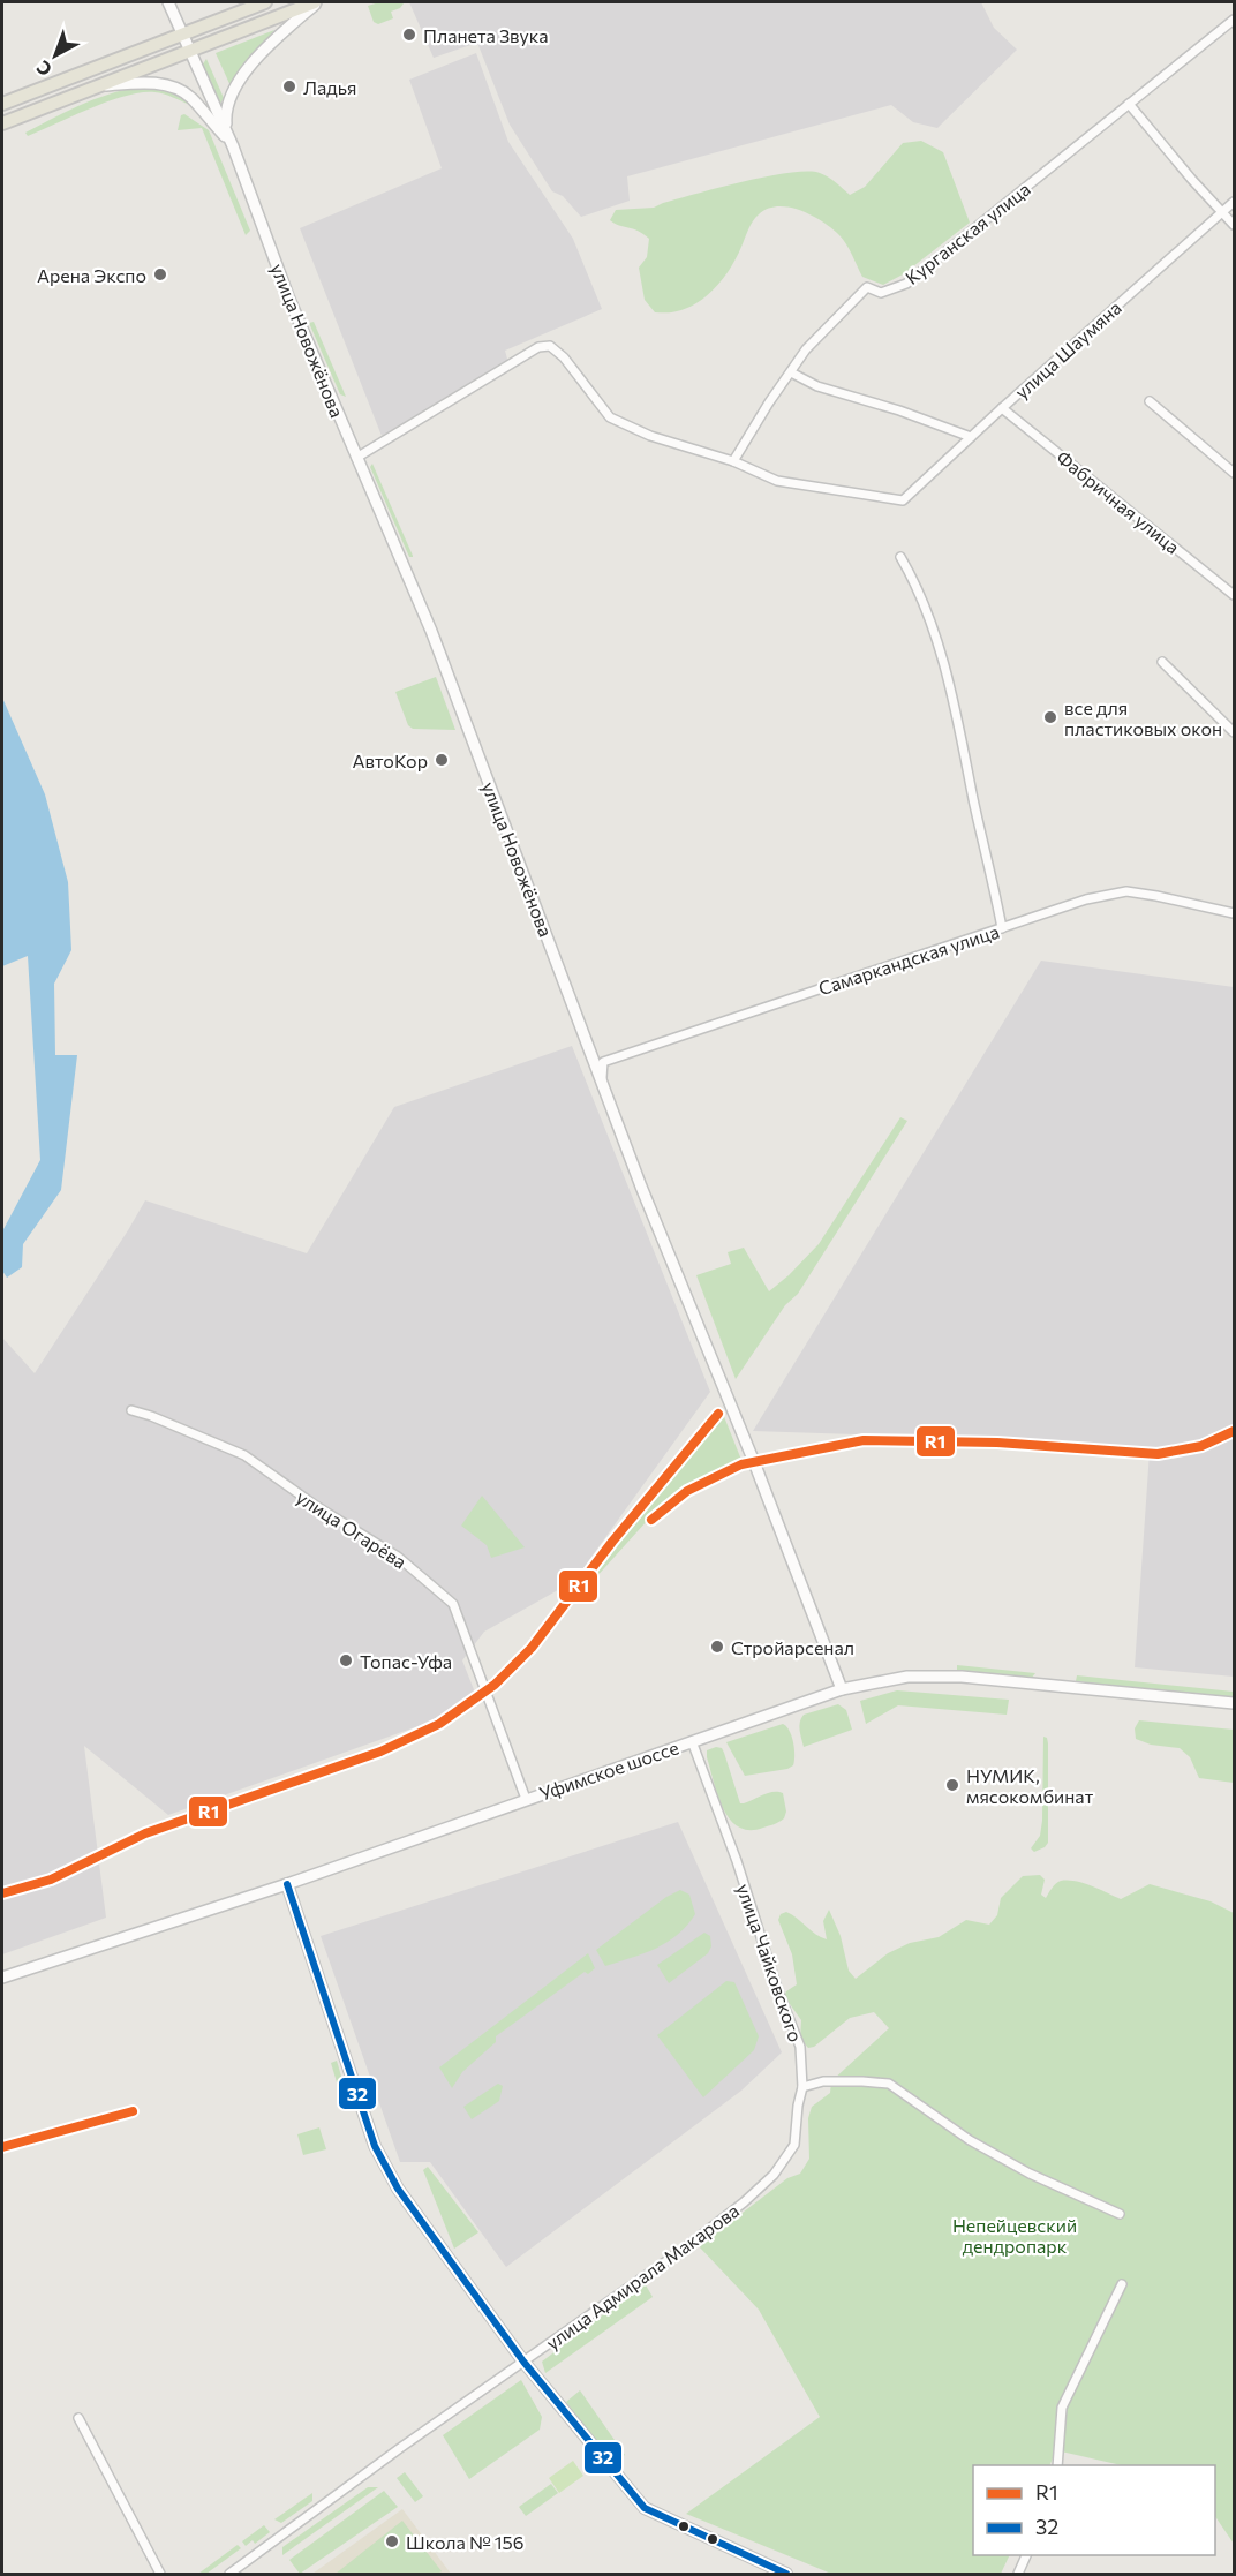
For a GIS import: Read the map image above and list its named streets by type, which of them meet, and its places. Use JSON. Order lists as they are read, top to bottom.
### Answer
{
  "streets": {
    "street": [
      "Курганская улица",
      "улица Новожёнова",
      "улица Шаумяна",
      "Фабричная улица",
      "Самаркандская улица",
      "улица Огарёва",
      "Уфимское шоссе",
      "улица Чайковского",
      "улица Адмирала Макарова"
    ]
  },
  "crossings": [
    ["Курганская улица", "улица Шаумяна"],
    ["улица Новожёнова", "Самаркандская улица"],
    ["улица Новожёнова", "Уфимское шоссе"],
    ["улица Шаумяна", "Фабричная улица"],
    ["улица Огарёва", "Уфимское шоссе"],
    ["Уфимское шоссе", "улица Чайковского"],
    ["улица Чайковского", "улица Адмирала Макарова"]
  ],
  "parks": ["Непейцевский дендропарк"],
  "places": [
    "Планета Звука",
    "Ладья",
    "Арена Экспо",
    "все для пластиковых окон",
    "АвтоКор",
    "Стройарсенал",
    "Топас-Уфа",
    "НУМИК, мясокомбинат",
    "Школа № 156"
  ],
  "lines": ["transit line R1", "transit line 32"],
  "legend": ["R1", "32"],
  "north": "bottom left"
}
